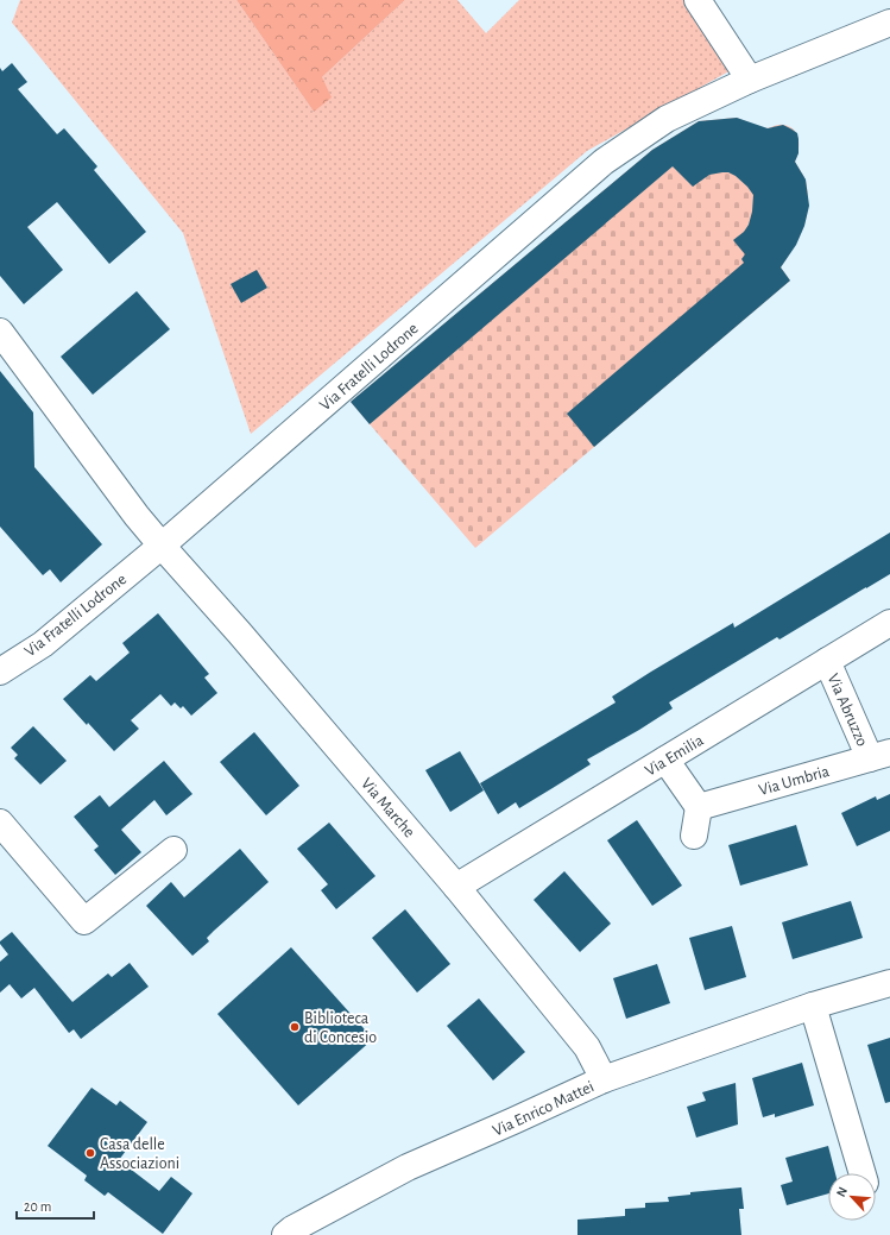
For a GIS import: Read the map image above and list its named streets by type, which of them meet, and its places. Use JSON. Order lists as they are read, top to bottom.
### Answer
{
  "streets": {
    "street": [
      "Via Fratelli Lodrone",
      "Via Abruzzo",
      "Via Emilia",
      "Via Umbria",
      "Via Marche",
      "Via Enrico Mattei"
    ]
  },
  "crossings": [
    ["Via Fratelli Lodrone", "Via Marche"],
    ["Via Abruzzo", "Via Emilia"],
    ["Via Abruzzo", "Via Umbria"],
    ["Via Emilia", "Via Marche"],
    ["Via Marche", "Via Enrico Mattei"]
  ],
  "places": ["Biblioteca di Concesio", "Casa delle Associazioni"],
  "scale_bar": "20 m",
  "north": "top left"
}
